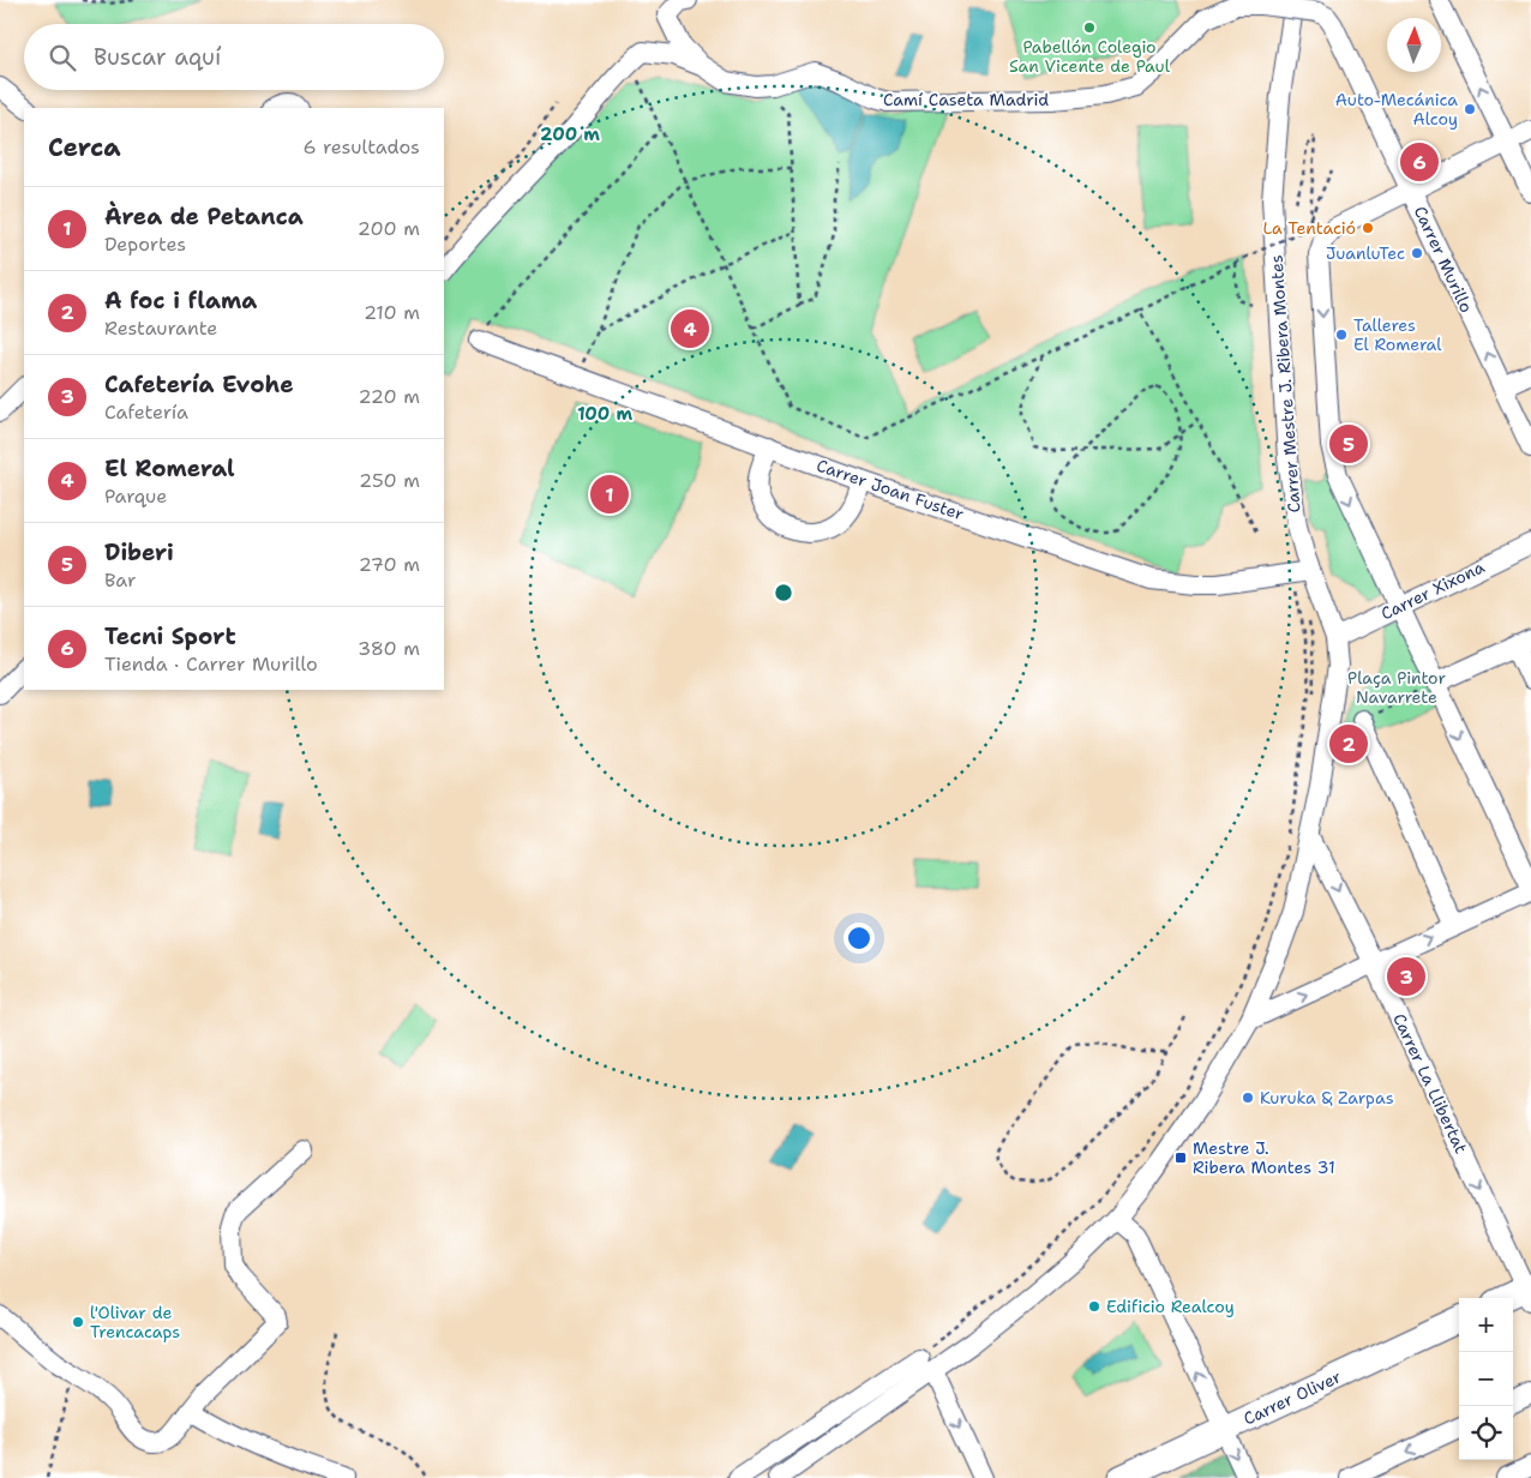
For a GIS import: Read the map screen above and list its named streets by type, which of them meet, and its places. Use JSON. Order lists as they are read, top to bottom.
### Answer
{
  "streets": {
    "main road": ["Carrer Oliver"],
    "street": [
      "Camí Caseta Madrid",
      "Carrer Murillo",
      "Carrer Mestre J. Ribera Montes",
      "Carrer Joan Fuster",
      "Carrer Xixona",
      "Carrer La Llibertat"
    ]
  },
  "crossings": [
    ["Camí Caseta Madrid", "Carrer Murillo"],
    ["Carrer Mestre J. Ribera Montes", "Carrer Joan Fuster"],
    ["Carrer Mestre J. Ribera Montes", "Carrer Xixona"],
    ["Carrer Mestre J. Ribera Montes", "Carrer La Llibertat"]
  ],
  "one_way": ["Carrer Murillo"],
  "parks": ["Plaça Pintor Navarrete"],
  "places": {
    "other": [
      "Pabellón Colegio San Vicente de Paul",
      "Auto-Mecánica Alcoy",
      "La Tentació",
      "JuanluTec",
      "Talleres El Romeral",
      "Kuruka & Zarpas",
      "Edificio Realcoy",
      "l'Olivar de Trencacaps"
    ],
    "transit": ["Mestre J. Ribera Montes 31"]
  },
  "north": "top",
  "page": {
    "search": "Buscar aquí",
    "heading": ["Cerca", "6 resultados"],
    "pins": [
      "6",
      "4",
      "5",
      "1",
      "2",
      "3"
    ],
    "list": [
      {
        "mark": "1",
        "name": "Àrea de Petanca",
        "note": "Deportes",
        "value": "200 m"
      },
      {
        "mark": "2",
        "name": "A foc i flama",
        "note": "Restaurante",
        "value": "210 m"
      },
      {
        "mark": "3",
        "name": "Cafetería Evohe",
        "note": "Cafetería",
        "value": "220 m"
      },
      {
        "mark": "4",
        "name": "El Romeral",
        "note": "Parque",
        "value": "250 m"
      },
      {
        "mark": "5",
        "name": "Diberi",
        "note": "Bar",
        "value": "270 m"
      },
      {
        "mark": "6",
        "name": "Tecni Sport",
        "note": "Tienda · Carrer Murillo",
        "value": "380 m"
      }
    ],
    "map_buttons": ["+", "−"]
  },
  "rings": ["200 m", "100 m"]
}
